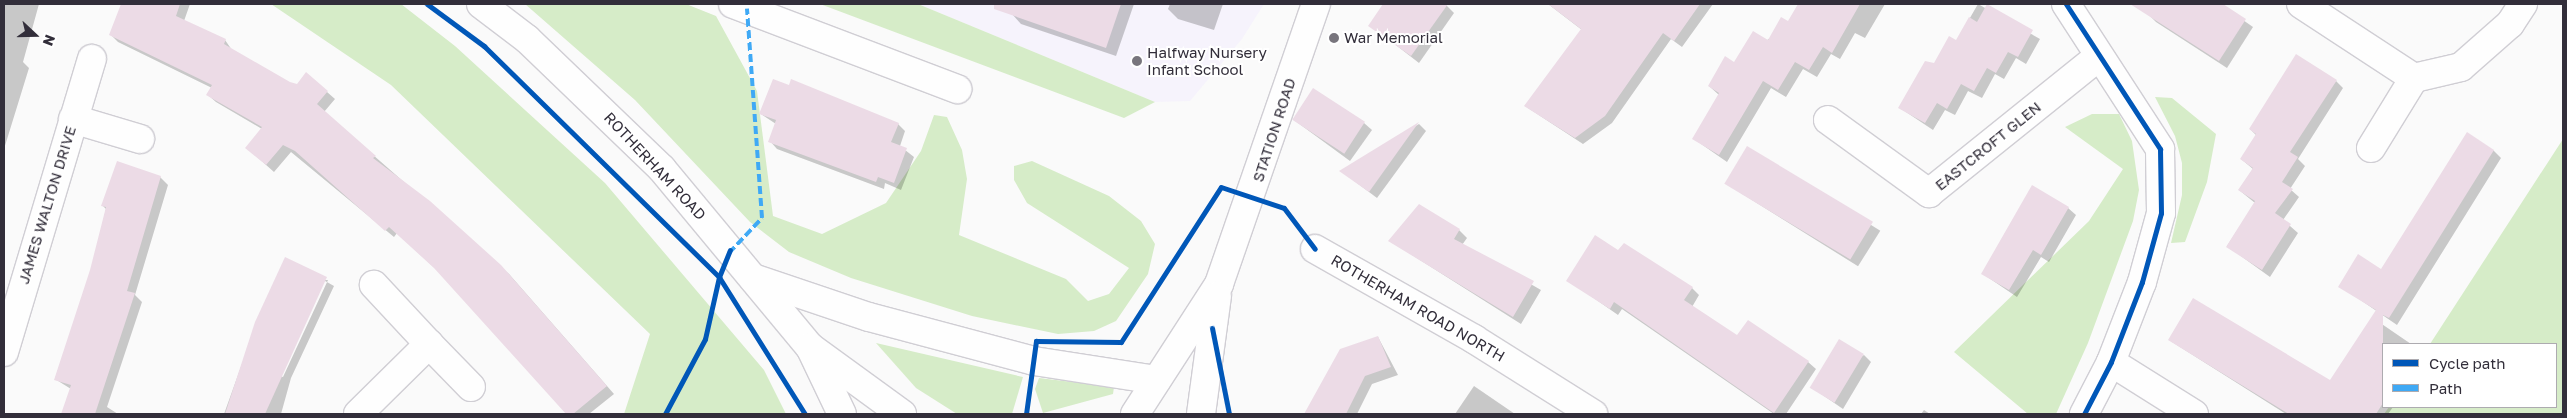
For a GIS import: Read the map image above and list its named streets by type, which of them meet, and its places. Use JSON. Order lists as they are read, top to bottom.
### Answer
{
  "streets": {
    "street": [
      "STATION ROAD",
      "EASTCROFT GLEN",
      "ROTHERHAM ROAD",
      "JAMES WALTON DRIVE",
      "ROTHERHAM ROAD NORTH"
    ]
  },
  "places": ["War Memorial", "Halfway Nursery Infant School"],
  "legend": ["Cycle path", "Path"],
  "north": "right"
}
